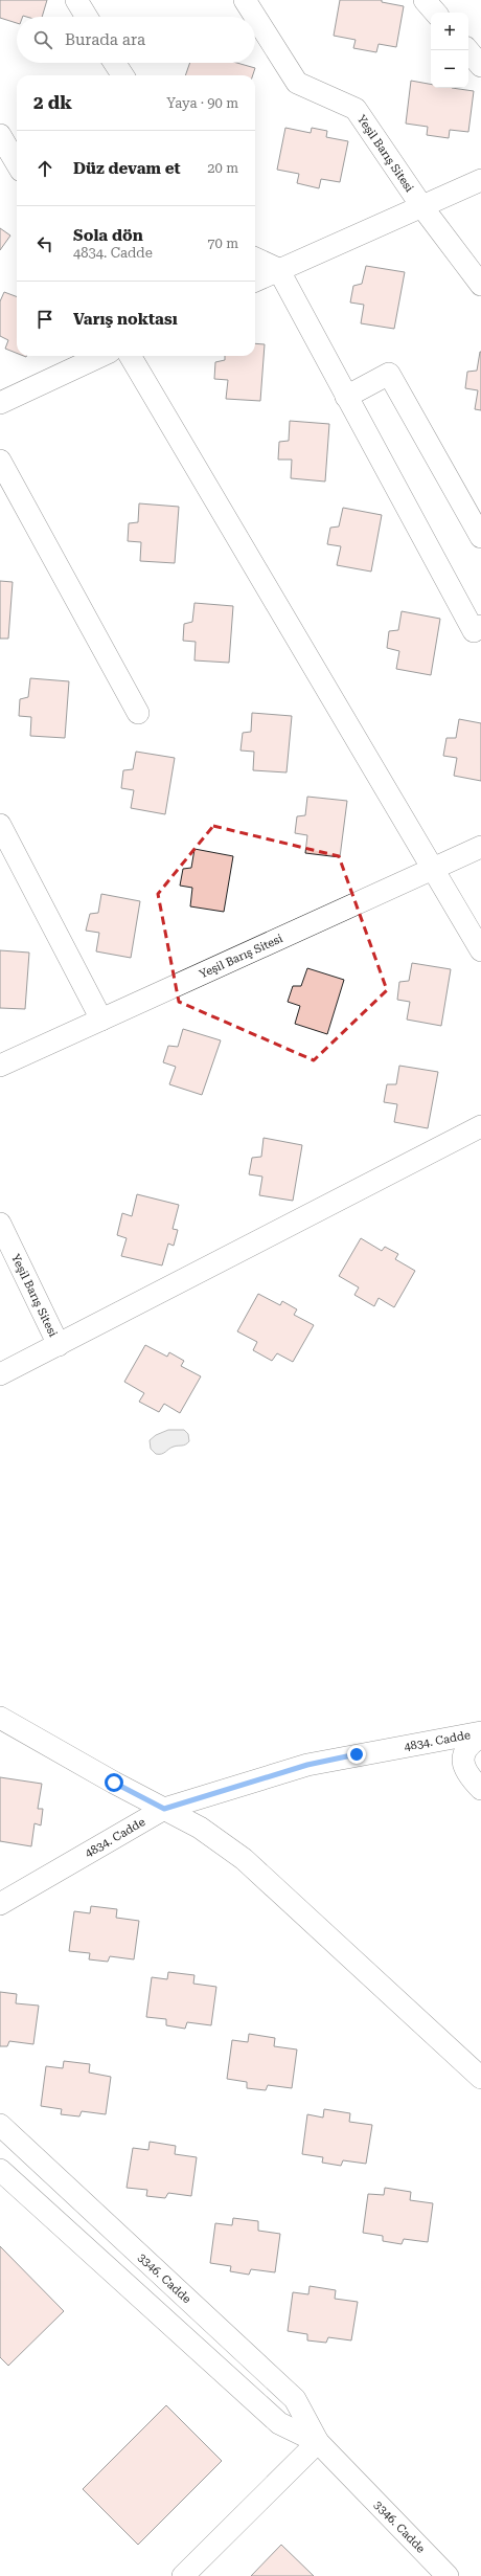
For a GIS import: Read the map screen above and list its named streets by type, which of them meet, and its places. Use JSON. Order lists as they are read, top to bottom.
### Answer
{
  "streets": {
    "street": ["Yeşil Barış Sitesi", "4834. Cadde", "3346. Cadde"]
  },
  "page": {
    "map_buttons": ["+", "−"],
    "search": "Burada ara",
    "heading": ["2 dk", "Yaya · 90 m"],
    "list": [
      ["Düz devam et", "20 m"],
      ["Sola dön", "4834. Cadde", "70 m"],
      "Varış noktası"
    ]
  }
}
